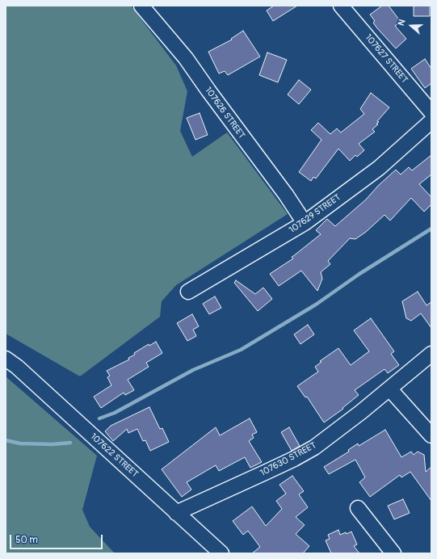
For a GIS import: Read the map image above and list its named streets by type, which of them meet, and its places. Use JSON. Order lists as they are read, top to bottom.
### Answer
{
  "streets": {
    "street": [
      "107627 STREET",
      "107626 STREET",
      "107629 STREET",
      "107622 STREET",
      "107630 STREET"
    ]
  },
  "crossings": [
    ["107626 STREET", "107629 STREET"],
    ["107622 STREET", "107630 STREET"]
  ],
  "scale_bar": "50 m",
  "north": "left"
}
